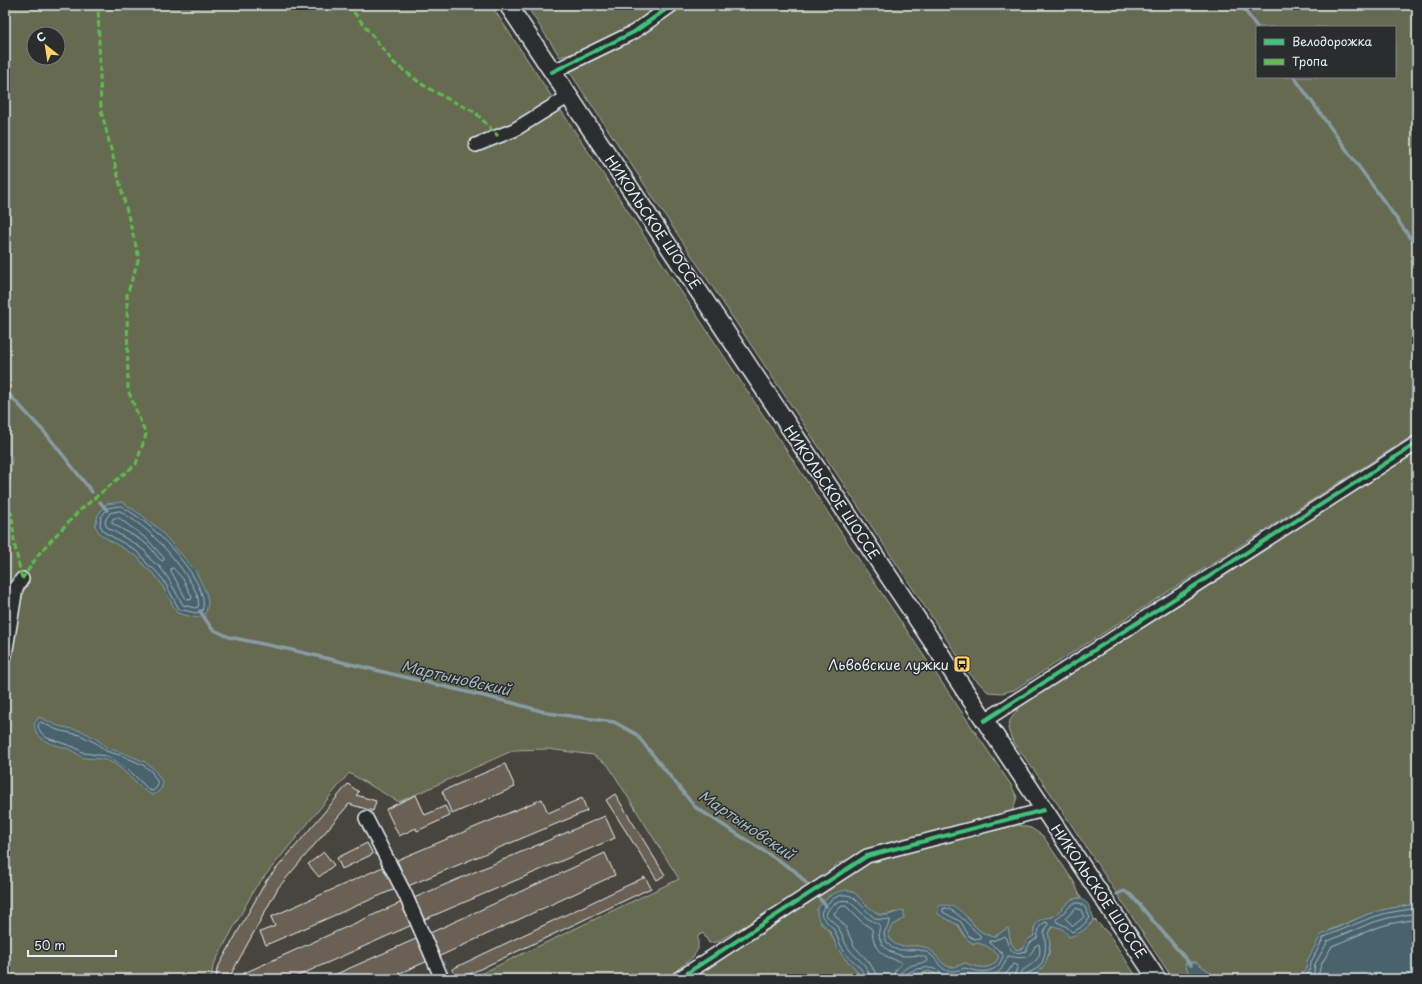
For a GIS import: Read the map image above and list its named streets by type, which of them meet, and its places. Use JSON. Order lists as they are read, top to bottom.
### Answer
{
  "streets": {
    "main road": ["НИКОЛЬСКОЕ ШОССЕ"]
  },
  "water": ["Мартыновский"],
  "places": {
    "bus stop": ["Львовские лужки"]
  },
  "legend": ["Велодорожка", "Тропа"],
  "scale_bar": "50 m",
  "north": "top left"
}
